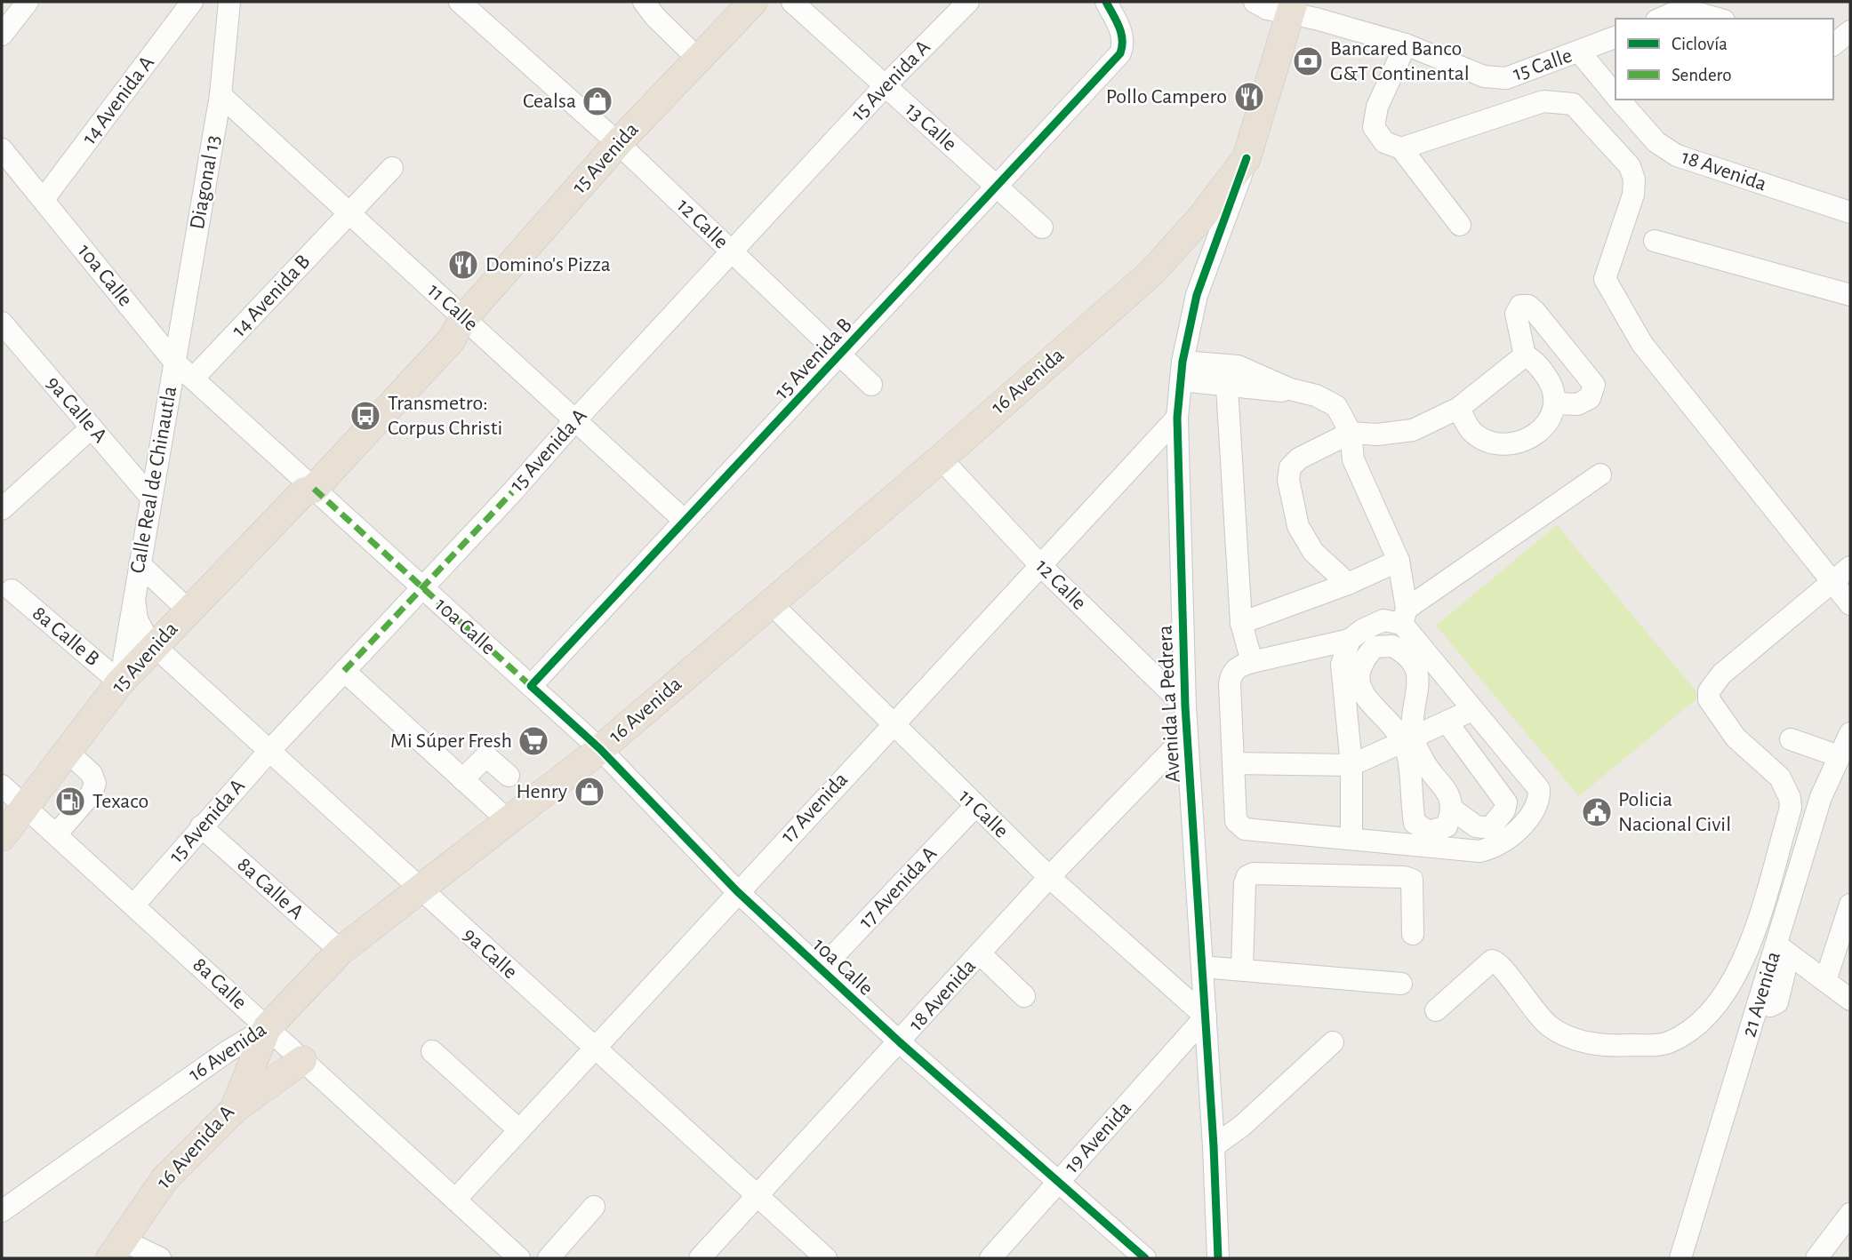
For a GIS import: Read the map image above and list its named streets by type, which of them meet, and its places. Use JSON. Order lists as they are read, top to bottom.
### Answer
{
  "streets": {
    "main road": [
      "15 Avenida",
      "16 Avenida",
      "Avenida La Pedrera",
      "16 Avenida A"
    ],
    "street": [
      "15 Calle",
      "15 Avenida A",
      "14 Avenida A",
      "13 Calle",
      "18 Avenida",
      "Diagonal 13",
      "12 Calle",
      "10a Calle",
      "14 Avenida B",
      "11 Calle",
      "15 Avenida B",
      "9a Calle A",
      "Calle Real de Chinautla",
      "8a Calle B",
      "17 Avenida",
      "17 Avenida A",
      "8a Calle A",
      "9a Calle",
      "8a Calle",
      "21 Avenida",
      "19 Avenida"
    ]
  },
  "crossings": [
    ["15 Calle", "18 Avenida"],
    ["15 Calle", "Avenida La Pedrera"],
    ["15 Avenida A", "13 Calle"],
    ["15 Avenida A", "12 Calle"],
    ["15 Avenida A", "10a Calle"],
    ["15 Avenida A", "11 Calle"],
    ["15 Avenida A", "8a Calle A"],
    ["15 Avenida A", "9a Calle"],
    ["15 Avenida A", "8a Calle"],
    ["14 Avenida A", "10a Calle"],
    ["13 Calle", "15 Avenida B"],
    ["15 Avenida", "12 Calle"],
    ["15 Avenida", "10a Calle"],
    ["15 Avenida", "11 Calle"],
    ["15 Avenida", "Calle Real de Chinautla"],
    ["15 Avenida", "8a Calle B"],
    ["15 Avenida", "9a Calle"],
    ["15 Avenida", "8a Calle"],
    ["18 Avenida", "10a Calle"],
    ["18 Avenida", "11 Calle"],
    ["18 Avenida", "Avenida La Pedrera"],
    ["18 Avenida", "9a Calle"],
    ["Diagonal 13", "10a Calle"],
    ["Diagonal 13", "11 Calle"],
    ["Diagonal 13", "Calle Real de Chinautla"],
    ["12 Calle", "15 Avenida B"],
    ["12 Calle", "16 Avenida"],
    ["12 Calle", "Avenida La Pedrera"],
    ["12 Calle", "17 Avenida"],
    ["10a Calle", "14 Avenida B"],
    ["10a Calle", "15 Avenida B"],
    ["10a Calle", "16 Avenida"],
    ["10a Calle", "Calle Real de Chinautla"],
    ["10a Calle", "17 Avenida"],
    ["10a Calle", "17 Avenida A"],
    ["10a Calle", "19 Avenida"],
    ["14 Avenida B", "11 Calle"],
    ["11 Calle", "15 Avenida B"],
    ["11 Calle", "16 Avenida"],
    ["11 Calle", "Avenida La Pedrera"],
    ["11 Calle", "17 Avenida"],
    ["11 Calle", "17 Avenida A"],
    ["11 Calle", "19 Avenida"],
    ["16 Avenida", "Avenida La Pedrera"],
    ["16 Avenida", "8a Calle A"],
    ["16 Avenida", "9a Calle"],
    ["16 Avenida", "8a Calle"],
    ["16 Avenida", "16 Avenida A"],
    ["9a Calle A", "Calle Real de Chinautla"],
    ["Calle Real de Chinautla", "8a Calle B"],
    ["Calle Real de Chinautla", "9a Calle"],
    ["Avenida La Pedrera", "17 Avenida"],
    ["Avenida La Pedrera", "19 Avenida"],
    ["17 Avenida", "9a Calle"],
    ["17 Avenida", "8a Calle"],
    ["8a Calle", "16 Avenida A"]
  ],
  "places": {
    "bank": ["Bancared Banco G&T Continental"],
    "restaurant": ["Pollo Campero", "Domino's Pizza"],
    "shop": ["Cealsa", "Henry"],
    "bus stop": ["Transmetro: Corpus Christi"],
    "supermarket": ["Mi Súper Fresh"],
    "fuel station": ["Texaco"],
    "public building": ["Policia Nacional Civil"]
  },
  "legend": ["Ciclovía", "Sendero"]
}
